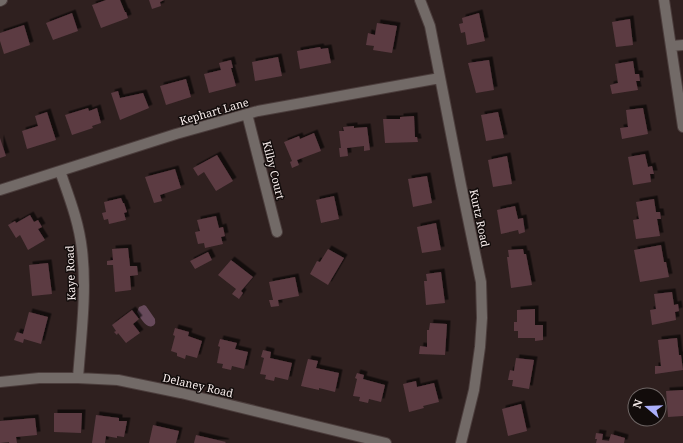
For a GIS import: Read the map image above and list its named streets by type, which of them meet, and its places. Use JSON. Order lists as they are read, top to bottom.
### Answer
{
  "streets": {
    "street": [
      "Kephart Lane",
      "Kilby Court",
      "Kurtz Road",
      "Kaye Road",
      "Delaney Road"
    ]
  },
  "crossings": [
    ["Kephart Lane", "Kilby Court"],
    ["Kephart Lane", "Kurtz Road"],
    ["Kephart Lane", "Kaye Road"],
    ["Kaye Road", "Delaney Road"]
  ],
  "north": "left"
}
